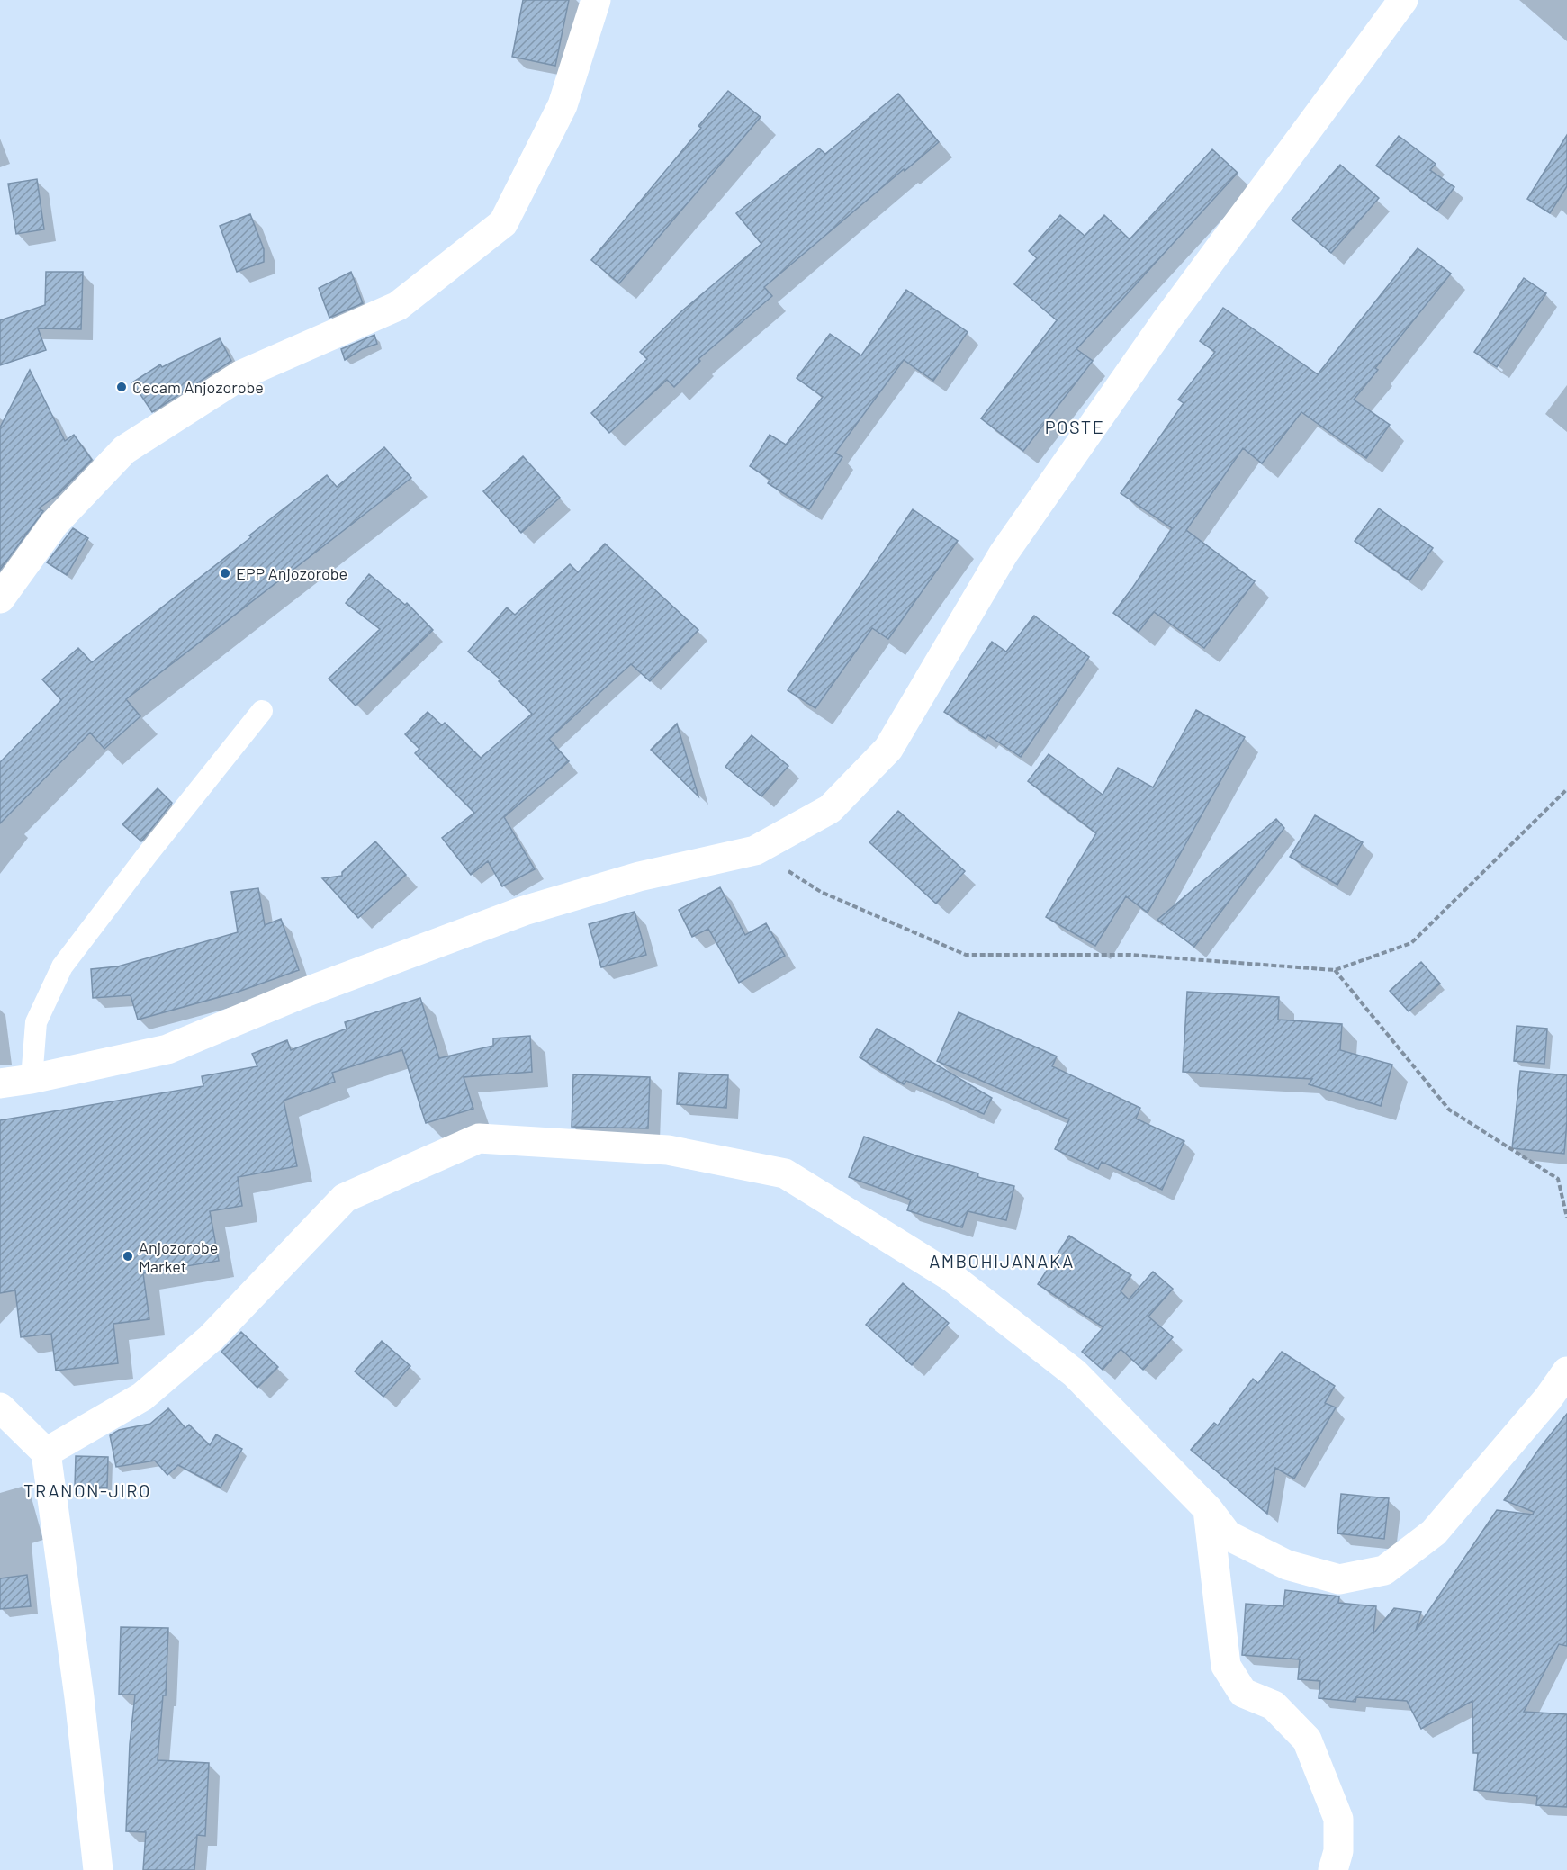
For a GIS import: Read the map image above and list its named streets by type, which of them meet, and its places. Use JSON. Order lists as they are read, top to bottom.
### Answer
{
  "districts": ["POSTE", "AMBOHIJANAKA", "TRANON-JIRO"],
  "places": ["Cecam Anjozorobe", "EPP Anjozorobe", "Anjozorobe Market"]
}
